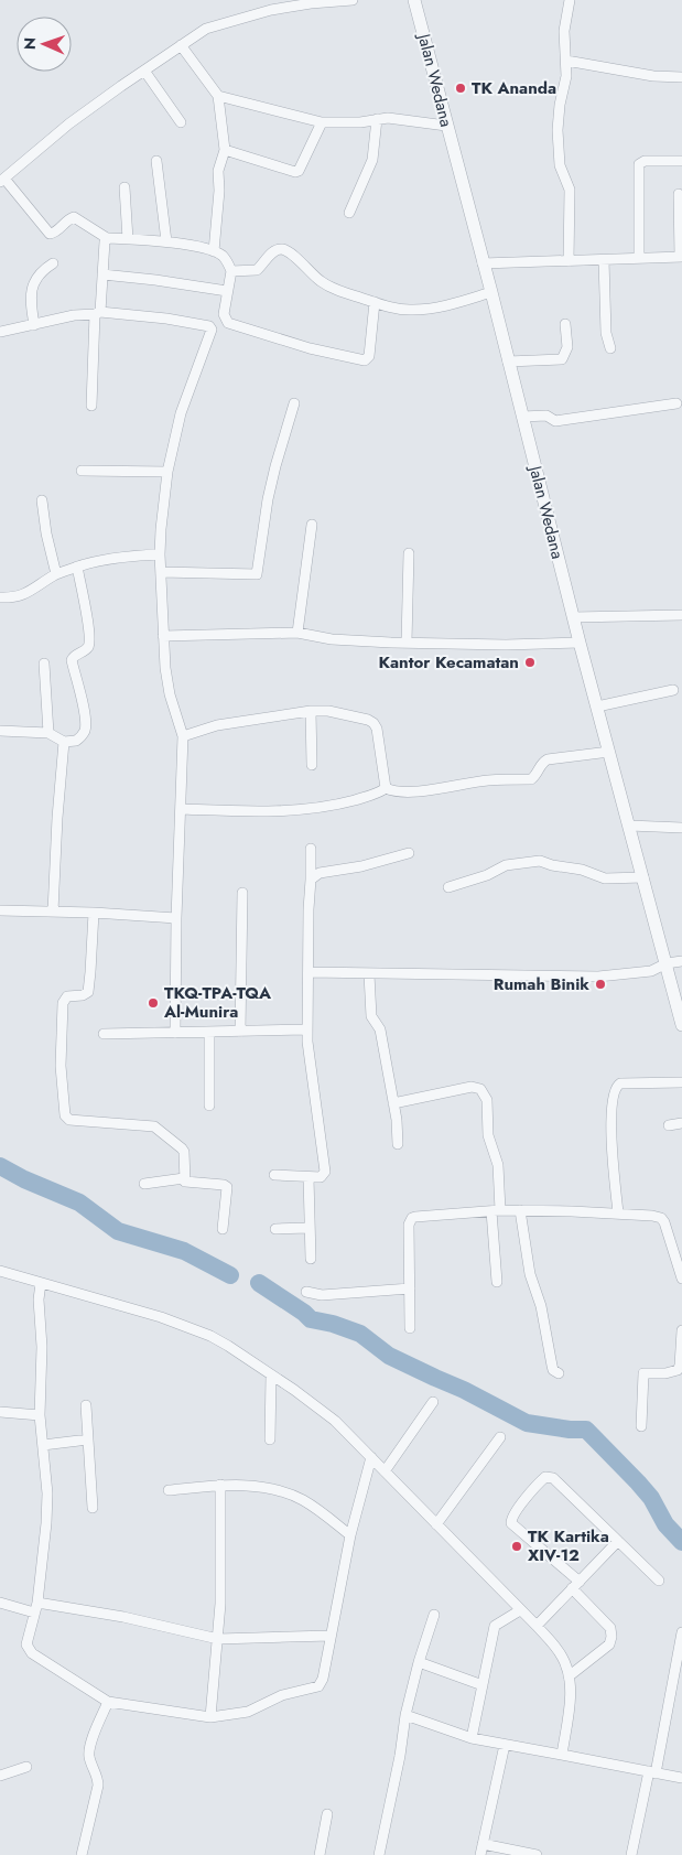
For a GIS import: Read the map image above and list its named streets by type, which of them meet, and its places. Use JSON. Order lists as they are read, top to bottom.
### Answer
{
  "streets": {
    "street": ["Jalan Wedana"]
  },
  "places": [
    "TK Ananda",
    "Kantor Kecamatan",
    "Rumah Binik",
    "TKQ-TPA-TQA Al-Munira",
    "TK Kartika XIV-12"
  ],
  "north": "left"
}
